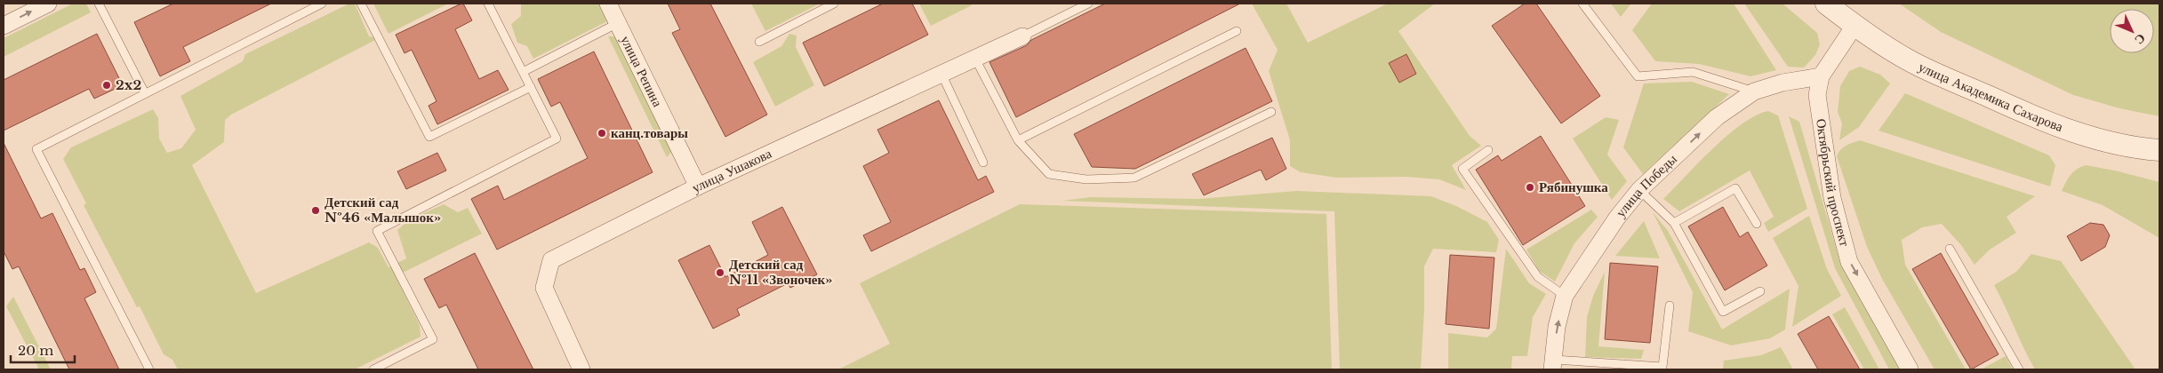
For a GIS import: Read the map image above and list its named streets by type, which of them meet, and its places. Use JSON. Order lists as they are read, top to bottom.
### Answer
{
  "streets": {
    "street": [
      "улица Репина",
      "улица Академика Сахарова",
      "улица Ушакова",
      "Октябрьский проспект",
      "улица Победы"
    ]
  },
  "crossings": [
    ["улица Репина", "улица Ушакова"],
    ["улица Академика Сахарова", "Октябрьский проспект"],
    ["Октябрьский проспект", "улица Победы"]
  ],
  "one_way": ["Октябрьский проспект", "улица Победы"],
  "places": [
    "2x2",
    "канц.товары",
    "Рябинушка",
    "Детский сад №46 «Малышок»",
    "Детский сад №11 «Звоночек»"
  ],
  "scale_bar": "20 m",
  "north": "bottom right"
}
